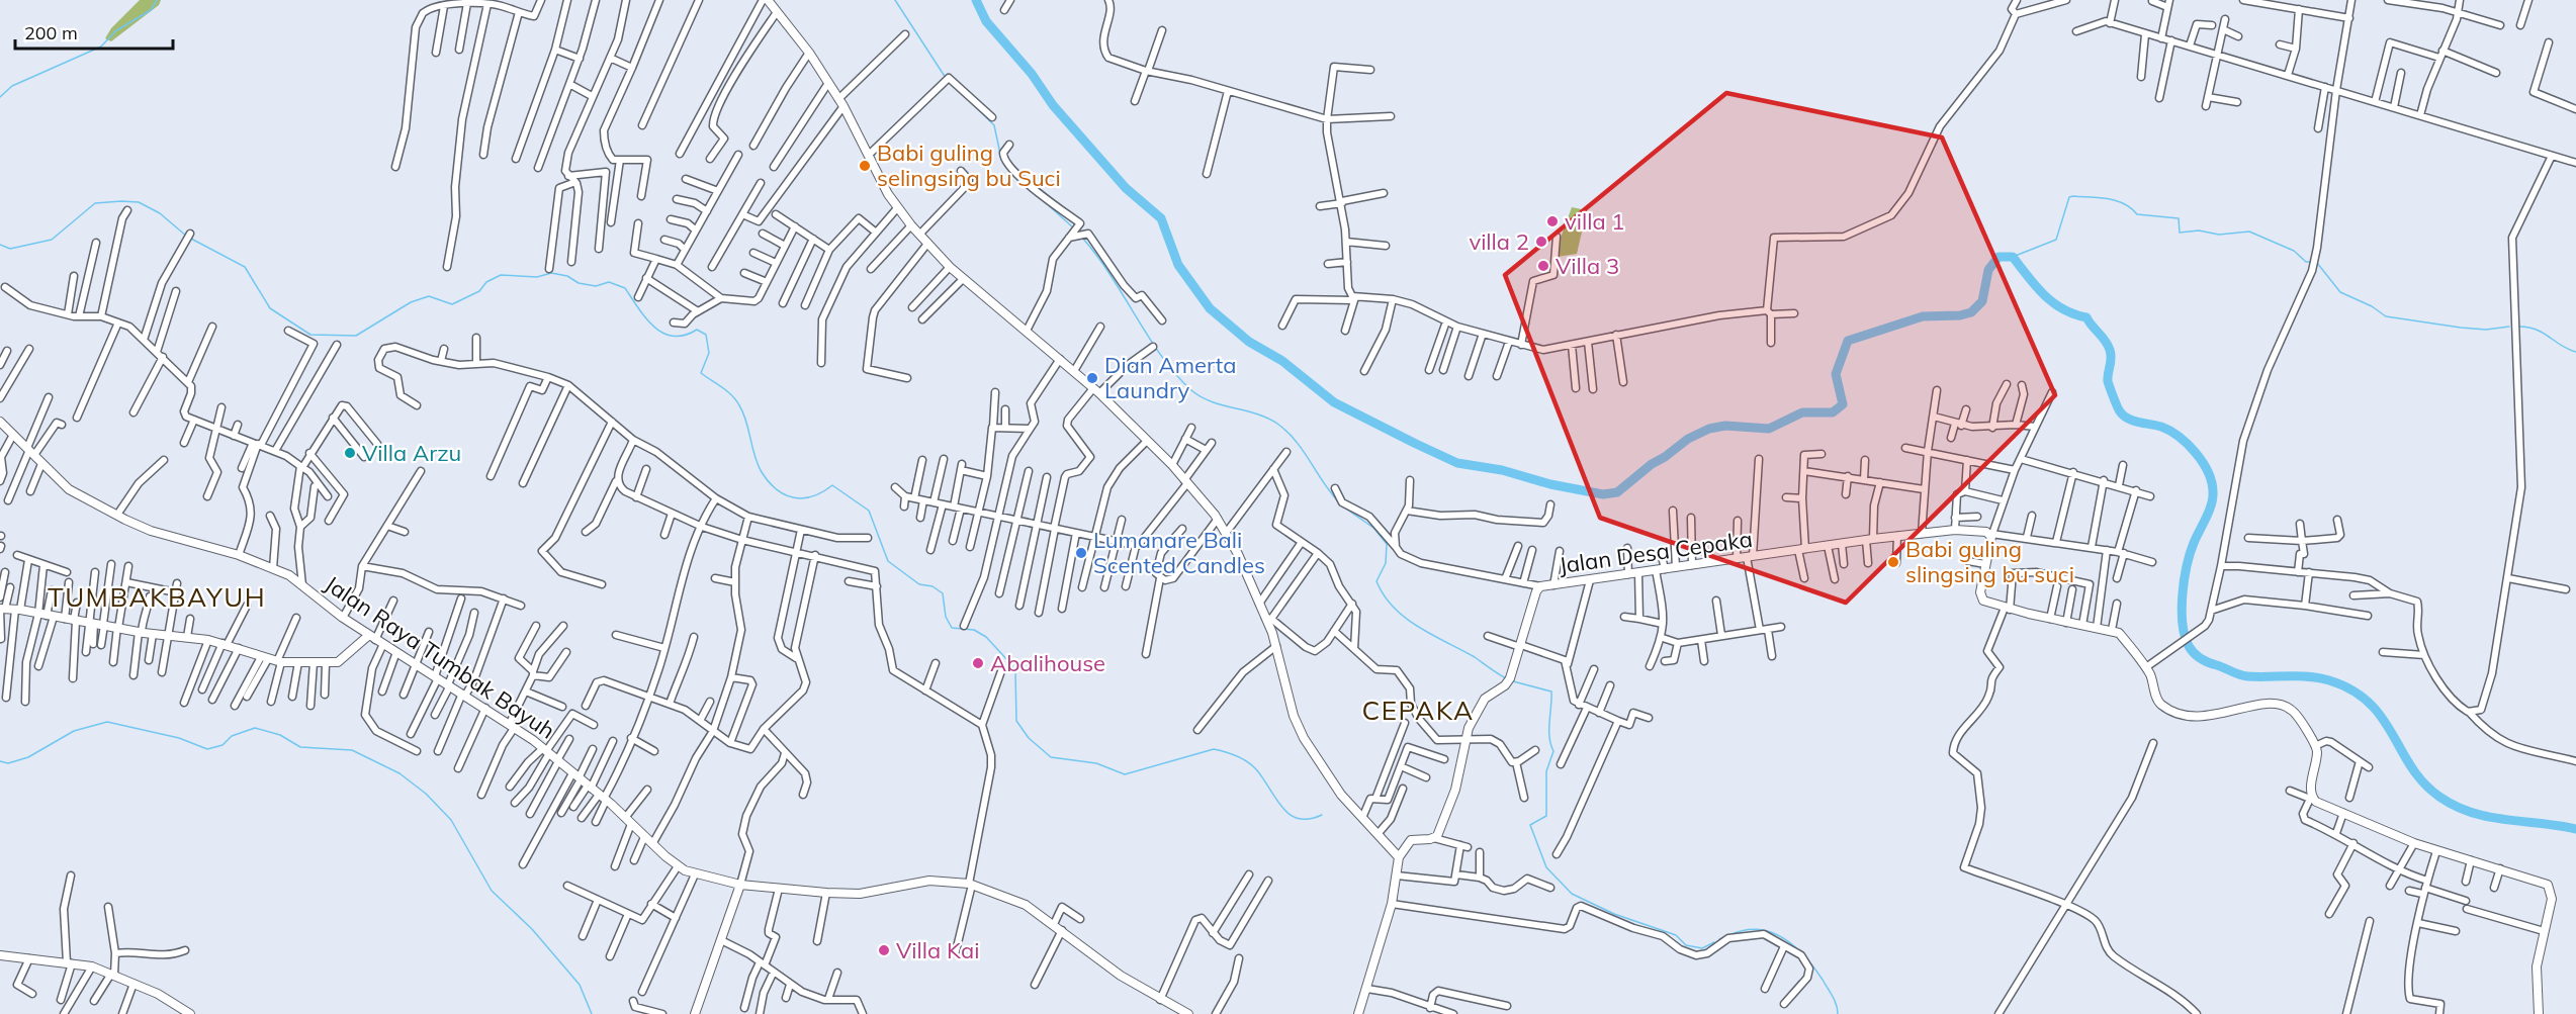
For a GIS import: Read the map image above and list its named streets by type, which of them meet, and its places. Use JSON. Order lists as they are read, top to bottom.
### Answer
{
  "streets": {
    "street": ["Jalan Desa Cepaka", "Jalan Raya Tumbak Bayuh"]
  },
  "districts": ["TUMBAKBAYUH", "CEPAKA"],
  "places": [
    "Babi guling selingsing bu Suci",
    "villa 1",
    "villa 2",
    "Villa 3",
    "Dian Amerta Laundry",
    "Villa Arzu",
    "Lumanare Bali Scented Candles",
    "Babi guling slingsing bu suci",
    "Abalihouse",
    "Villa Kai"
  ],
  "scale_bar": "200 m"
}
